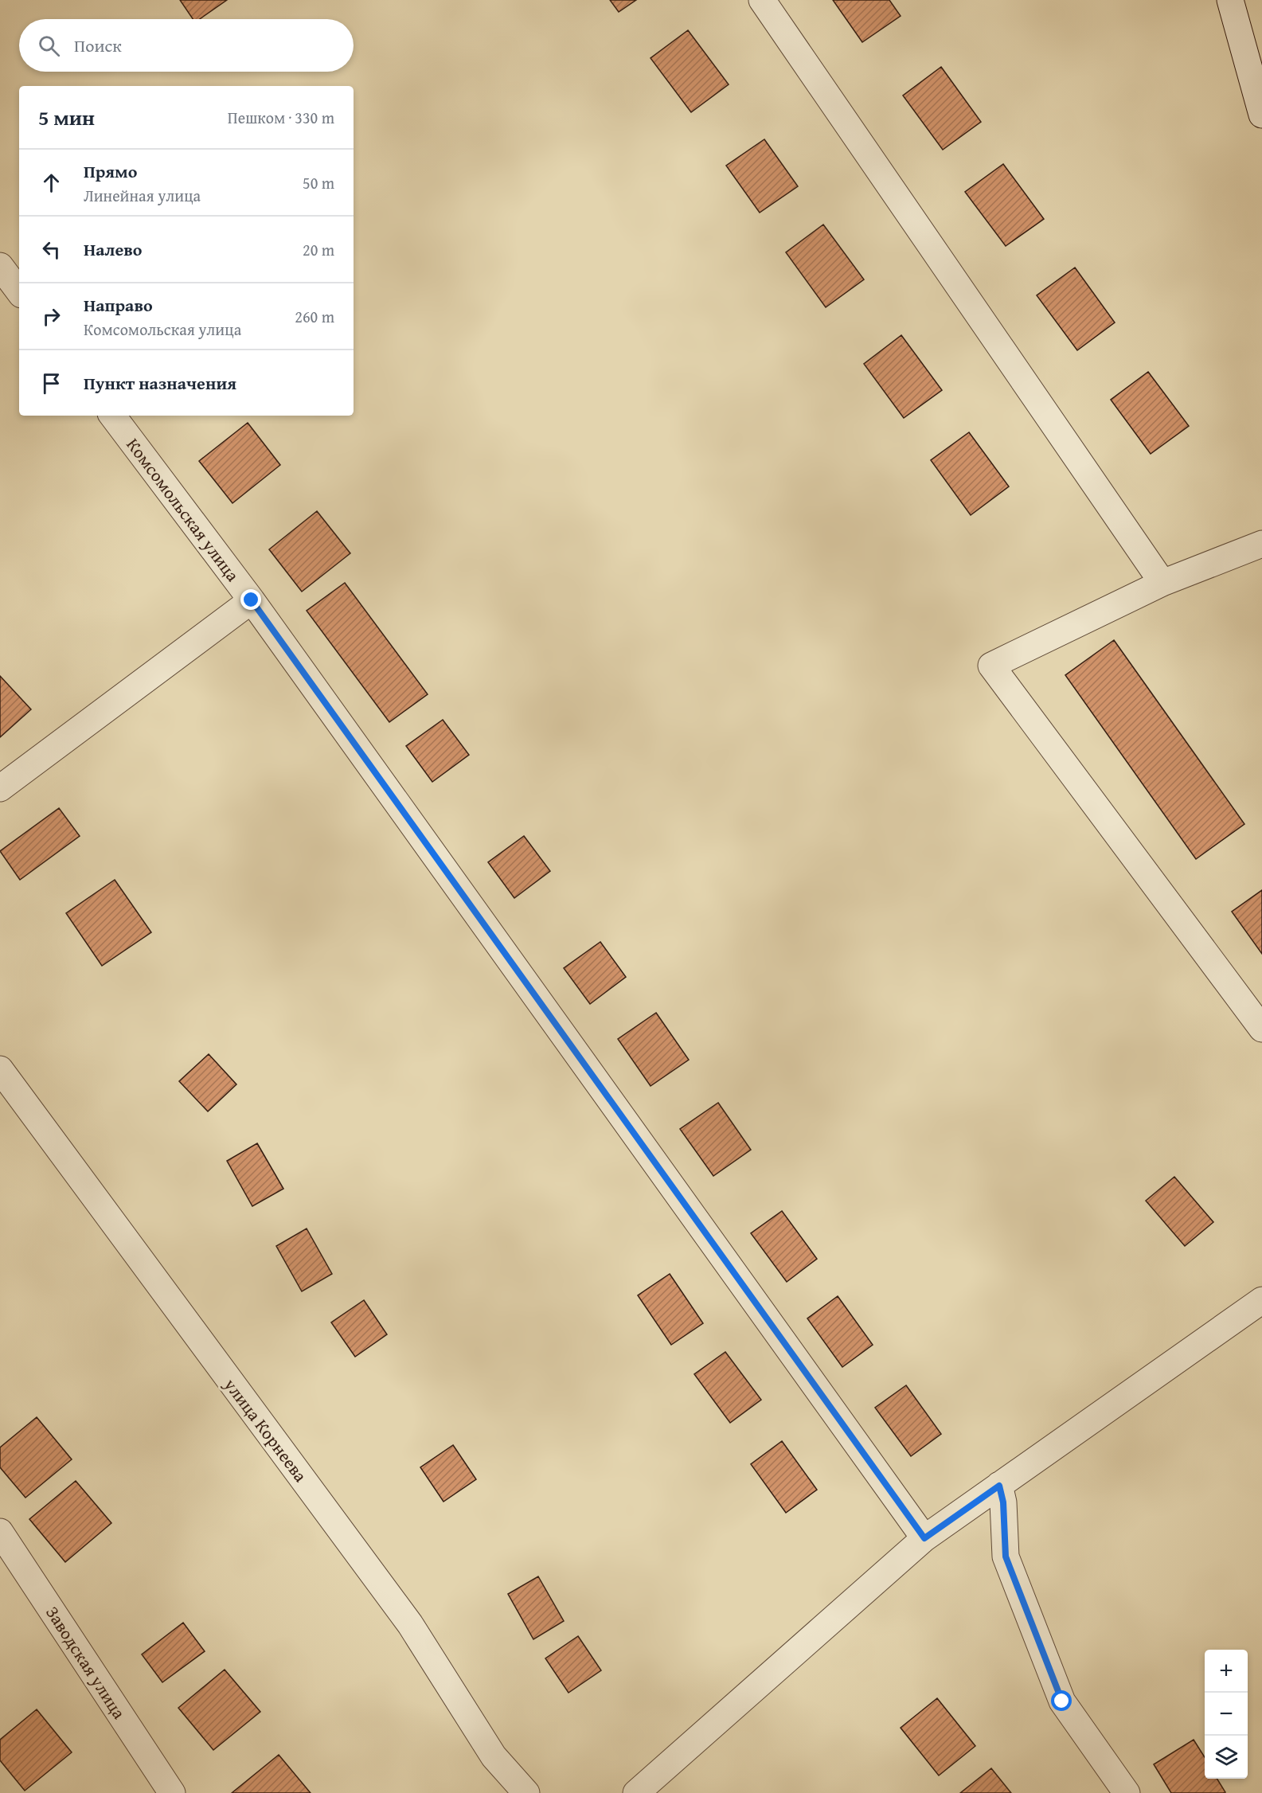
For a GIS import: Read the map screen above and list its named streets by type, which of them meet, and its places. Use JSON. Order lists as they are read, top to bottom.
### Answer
{
  "streets": {
    "street": ["Комсомольская улица", "улица Корнеева", "Заводская улица"]
  },
  "page": {
    "search": "Поиск",
    "heading": ["5 мин", "Пешком · 330 m"],
    "list": [
      ["Прямо", "Линейная улица", "50 m"],
      ["Налево", "20 m"],
      ["Направо", "Комсомольская улица", "260 m"],
      "Пункт назначения"
    ],
    "map_buttons": ["+", "−"]
  }
}
